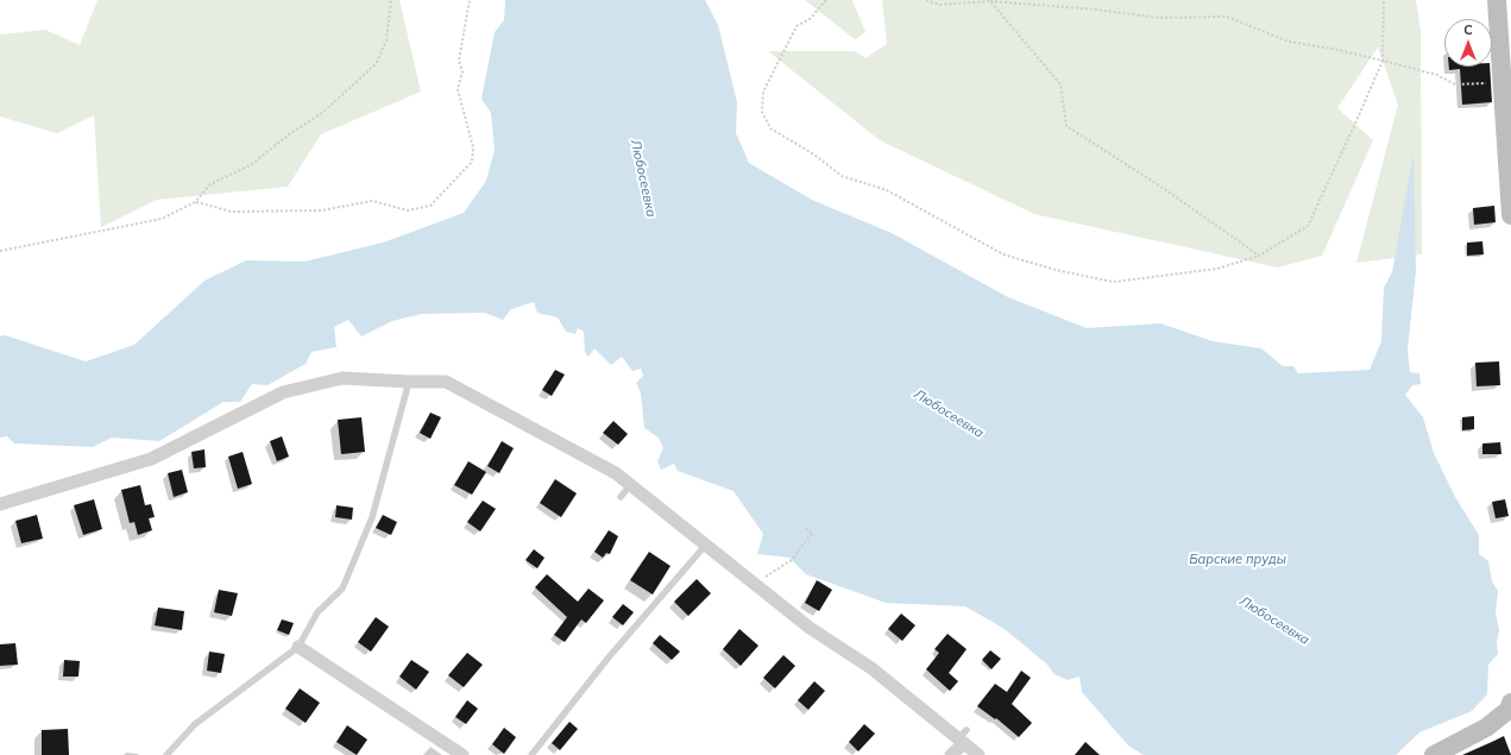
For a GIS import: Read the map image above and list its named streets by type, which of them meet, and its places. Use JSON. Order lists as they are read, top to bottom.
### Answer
{
  "water": ["Любосеевка", "Барские пруды"],
  "north": "top"
}
